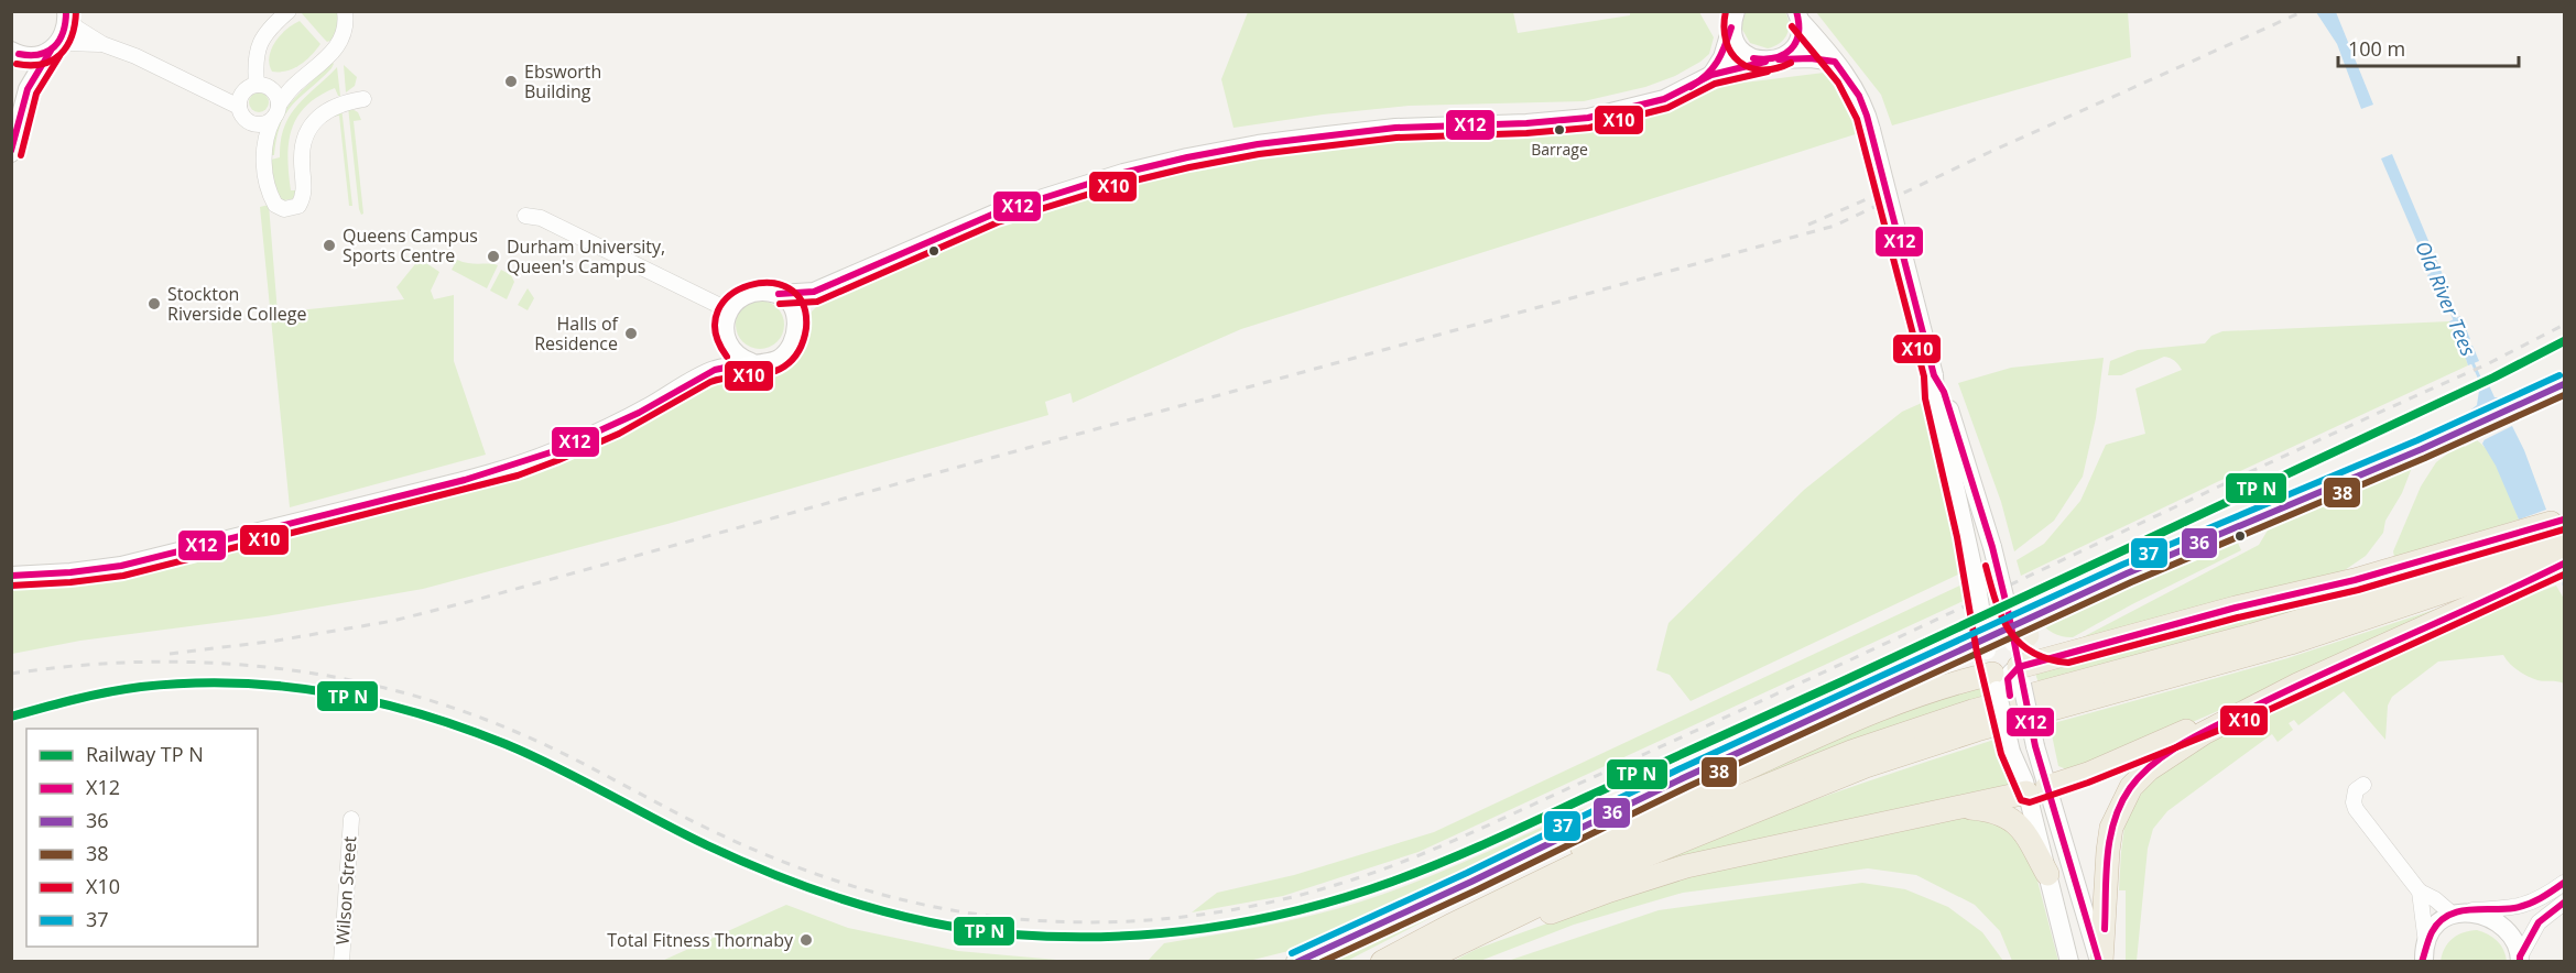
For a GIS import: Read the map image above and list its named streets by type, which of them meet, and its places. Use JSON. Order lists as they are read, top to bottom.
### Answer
{
  "streets": {
    "street": ["Wilson Street"]
  },
  "water": ["Old River Tees"],
  "places": [
    "Ebsworth Building",
    "Barrage",
    "Queens Campus Sports Centre",
    "Durham University, Queen's Campus",
    "Stockton Riverside College",
    "Halls of Residence",
    "Total Fitness Thornaby"
  ],
  "lines": [
    "transit line X12",
    "transit line X10",
    "transit line 37",
    "transit line 36",
    "transit line 38"
  ],
  "legend": [
    "Railway TP N",
    "X12",
    "36",
    "38",
    "X10",
    "37"
  ],
  "scale_bar": "100 m"
}
